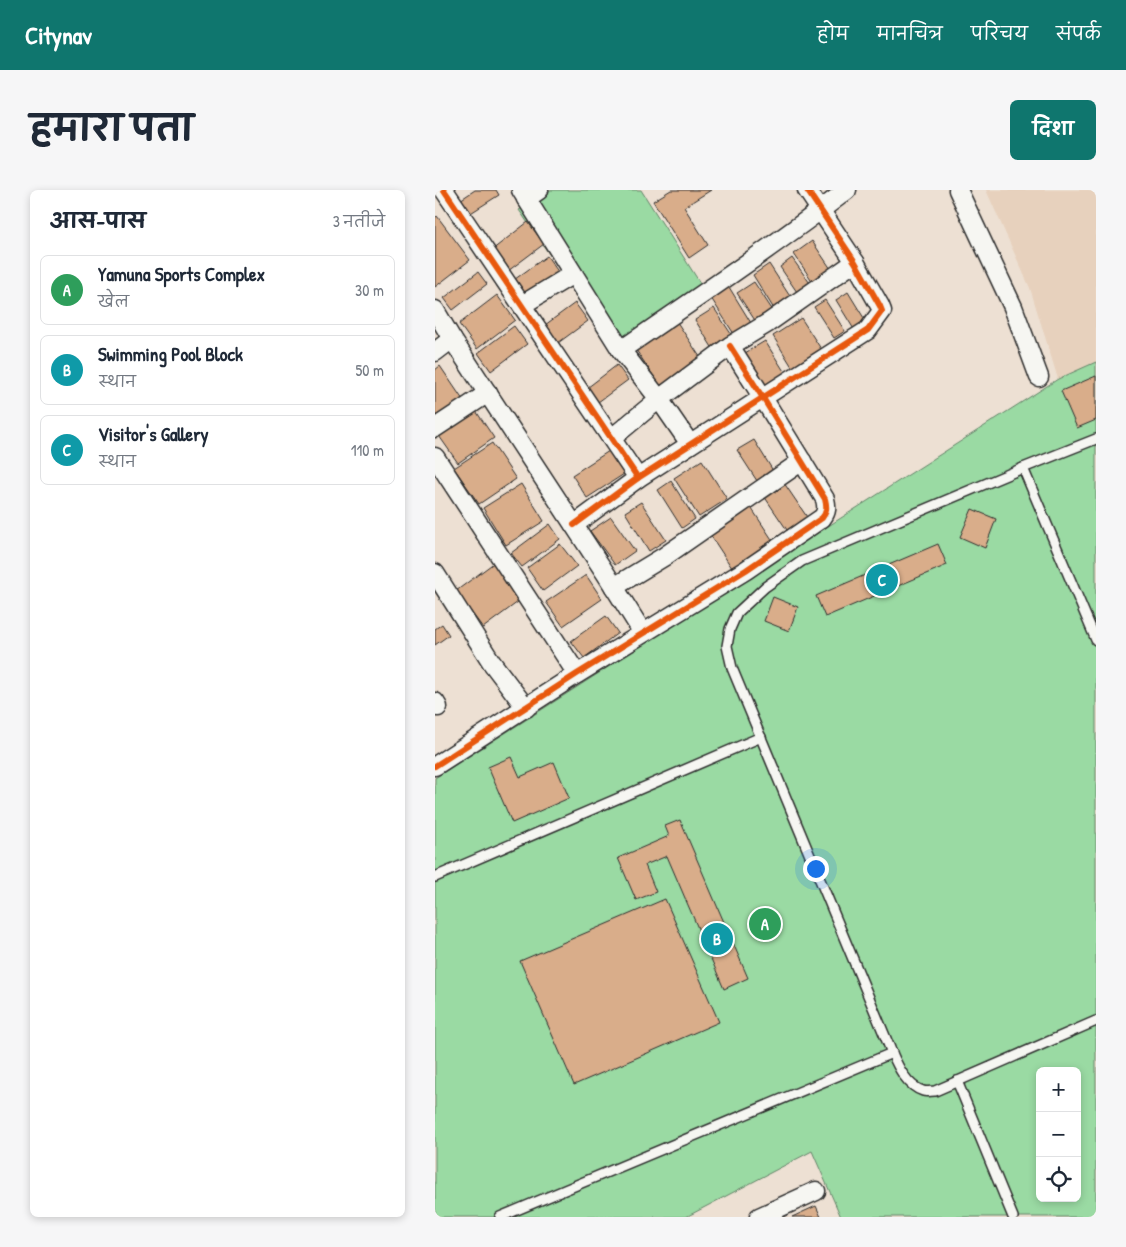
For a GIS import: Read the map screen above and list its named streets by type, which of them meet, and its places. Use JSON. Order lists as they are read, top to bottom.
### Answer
{
  "page": {
    "header": "Citynav",
    "nav": [
      "होम",
      "मानचित्र",
      "परिचय",
      "संपर्क"
    ],
    "title": "हमारा पता",
    "buttons": "दिशा",
    "heading": ["आस-पास", "3 नतीजे"],
    "list": [
      {
        "mark": "A",
        "name": "Yamuna Sports Complex",
        "note": "खेल",
        "value": "30 m"
      },
      {
        "mark": "B",
        "name": "Swimming Pool Block",
        "note": "स्थान",
        "value": "50 m"
      },
      {
        "mark": "C",
        "name": "Visitor's Gallery",
        "note": "स्थान",
        "value": "110 m"
      }
    ],
    "pins": ["C", "A", "B"],
    "map_buttons": ["+", "−"]
  }
}
